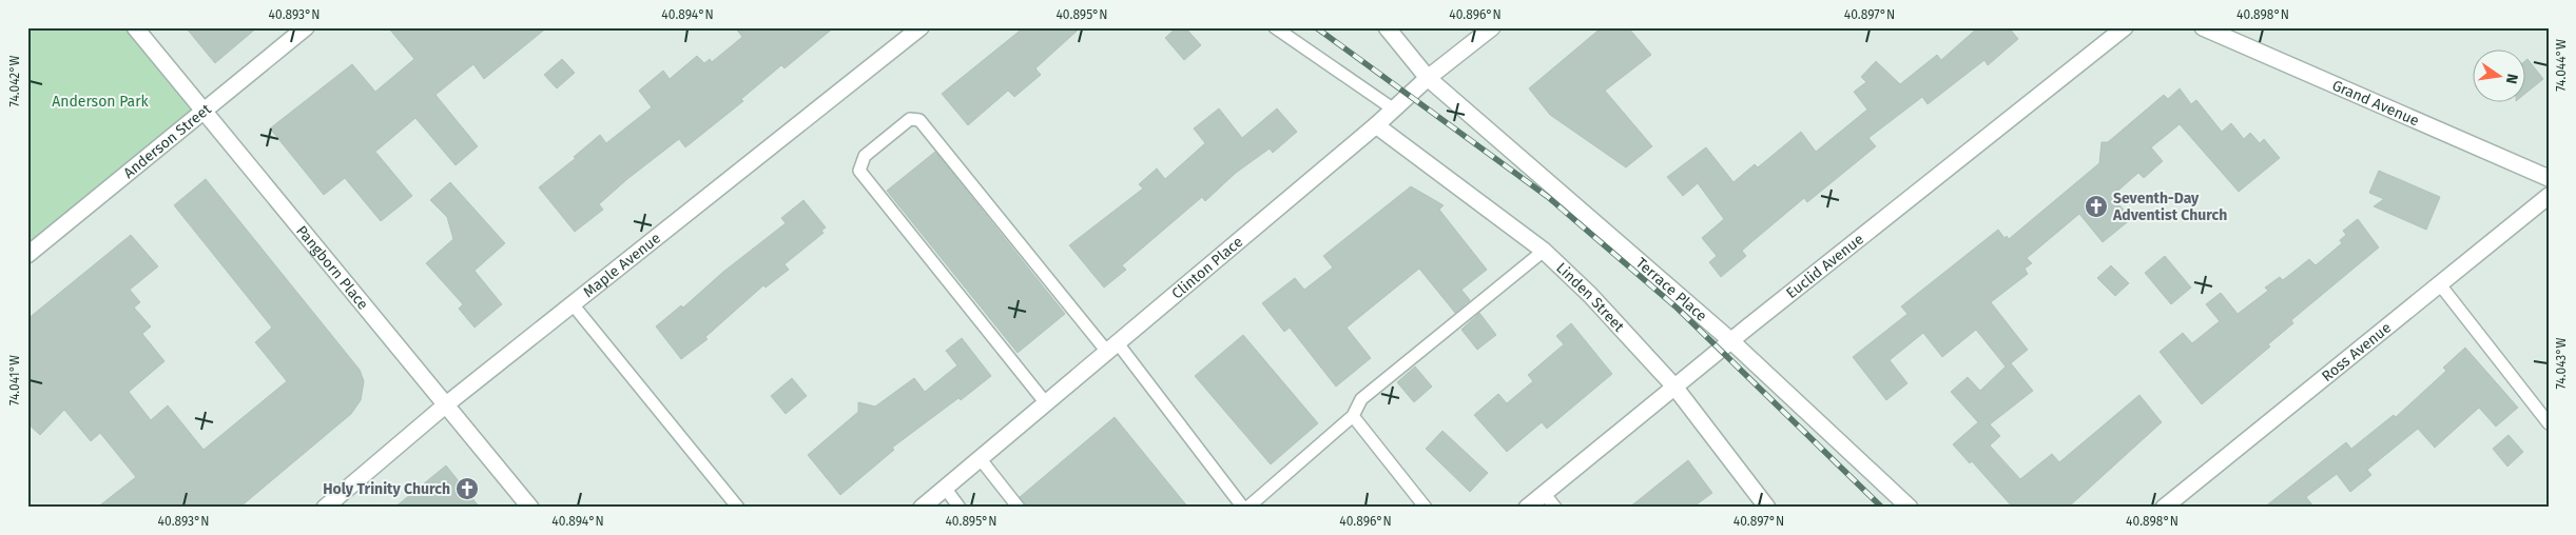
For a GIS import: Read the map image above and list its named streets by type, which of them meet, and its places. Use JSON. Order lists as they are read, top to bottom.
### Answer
{
  "streets": {
    "street": [
      "Grand Avenue",
      "Anderson Street",
      "Maple Avenue",
      "Euclid Avenue",
      "Pangborn Place",
      "Clinton Place",
      "Terrace Place",
      "Linden Street",
      "Ross Avenue"
    ]
  },
  "crossings": [
    ["Anderson Street", "Pangborn Place"],
    ["Maple Avenue", "Pangborn Place"],
    ["Euclid Avenue", "Terrace Place"],
    ["Euclid Avenue", "Linden Street"],
    ["Clinton Place", "Terrace Place"],
    ["Clinton Place", "Linden Street"]
  ],
  "parks": ["Anderson Park"],
  "places": {
    "church": ["Seventh-Day Adventist Church", "Holy Trinity Church"]
  },
  "north": "right",
  "coordinates": [
    "40.893°N",
    "40.894°N",
    "40.895°N",
    "40.896°N",
    "40.897°N",
    "40.898°N",
    "74.044°W",
    "74.042°W",
    "74.043°W",
    "74.041°W"
  ]
}
